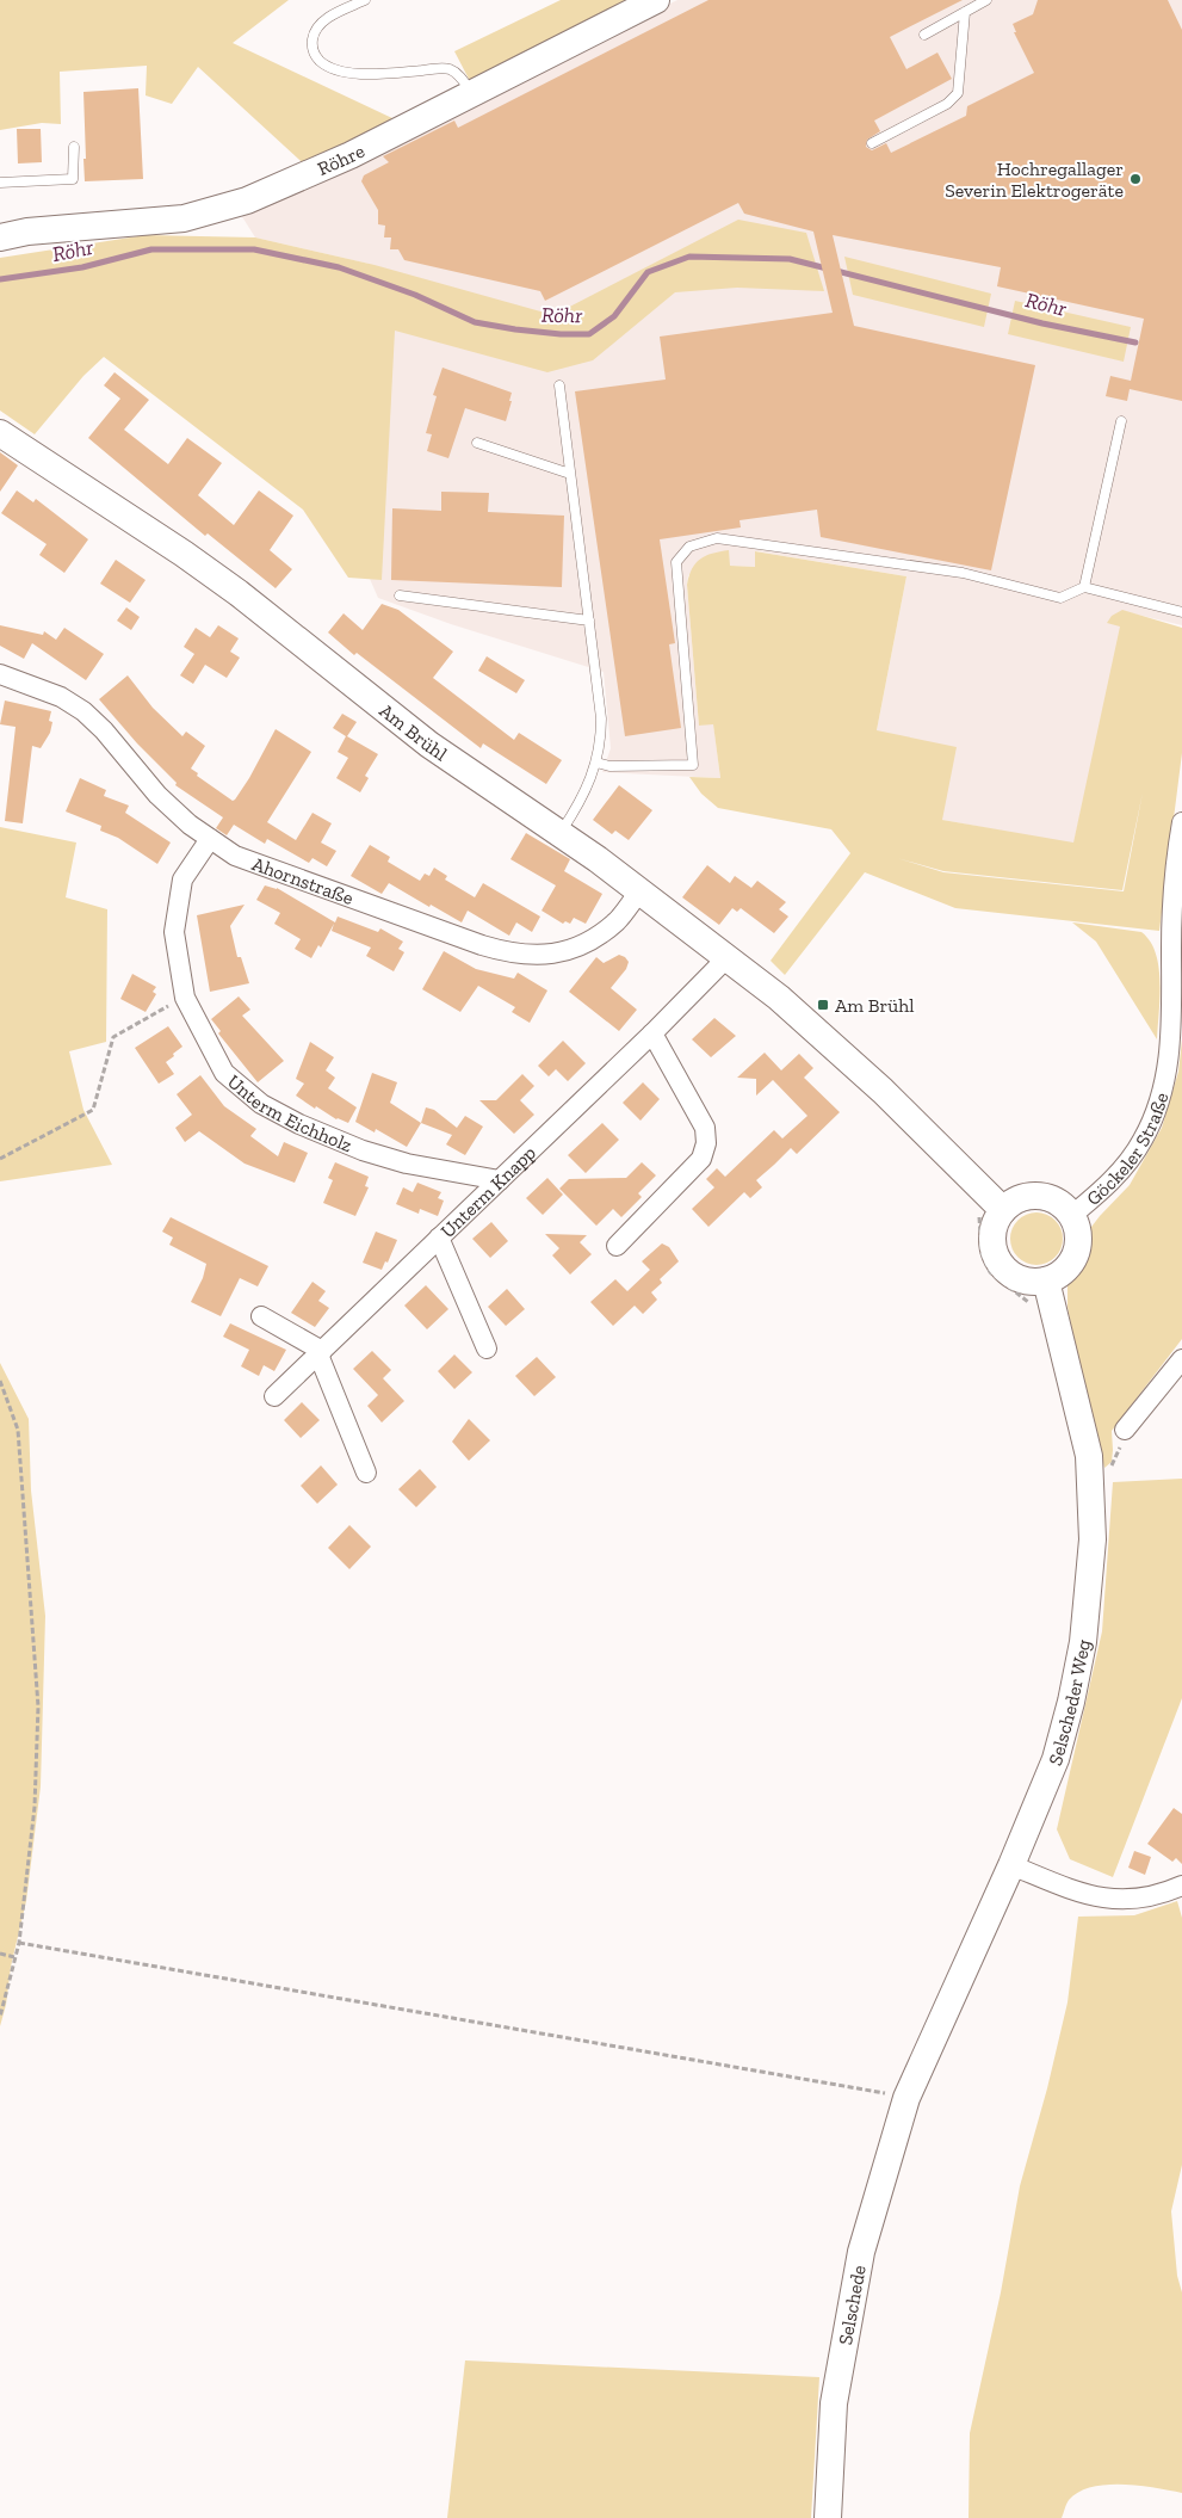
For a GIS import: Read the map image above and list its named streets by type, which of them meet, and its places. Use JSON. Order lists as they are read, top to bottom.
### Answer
{
  "streets": {
    "street": [
      "Röhre",
      "Am Brühl",
      "Ahornstraße",
      "Unterm Eichholz",
      "Göckeler Straße",
      "Unterm Knapp",
      "Selscheder Weg",
      "Selschede"
    ]
  },
  "crossings": [
    ["Am Brühl", "Ahornstraße"],
    ["Am Brühl", "Göckeler Straße"],
    ["Am Brühl", "Unterm Knapp"],
    ["Am Brühl", "Selscheder Weg"],
    ["Ahornstraße", "Unterm Eichholz"],
    ["Unterm Eichholz", "Unterm Knapp"],
    ["Göckeler Straße", "Selscheder Weg"],
    ["Selscheder Weg", "Selschede"]
  ],
  "water": ["Röhr"],
  "places": {
    "other": ["Hochregallager Severin Elektrogeräte"],
    "transit": ["Am Brühl"]
  }
}
